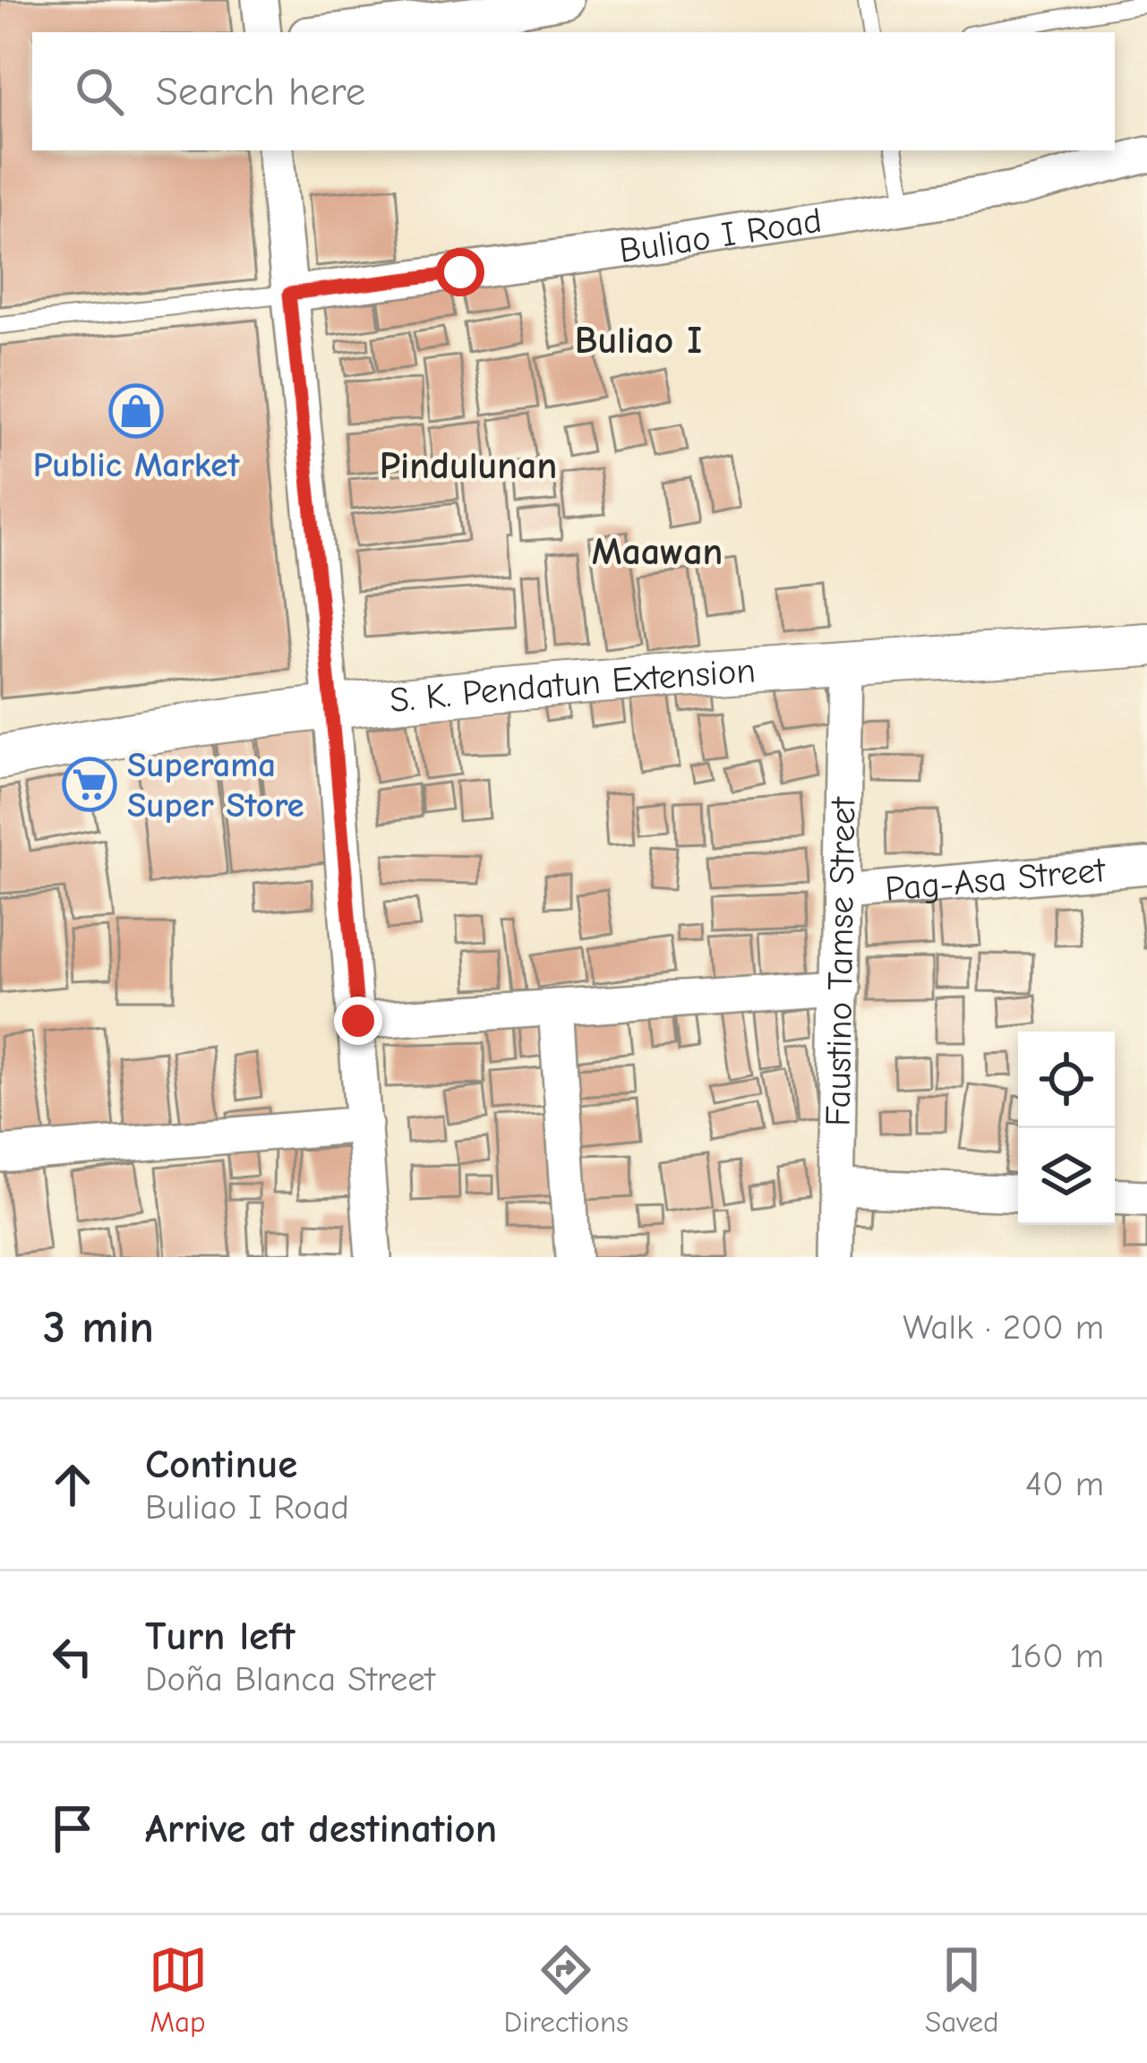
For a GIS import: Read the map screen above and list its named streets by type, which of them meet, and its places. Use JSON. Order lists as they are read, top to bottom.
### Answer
{
  "streets": {
    "street": [
      "Buliao I Road",
      "S. K. Pendatun Extension",
      "Pag-Asa Street",
      "Faustino Tamse Street"
    ]
  },
  "crossings": [
    ["S. K. Pendatun Extension", "Faustino Tamse Street"],
    ["Pag-Asa Street", "Faustino Tamse Street"]
  ],
  "districts": ["Buliao I", "Pindulunan", "Maawan"],
  "places": {
    "shop": ["Public Market"],
    "supermarket": ["Superama Super Store"]
  },
  "page": {
    "search": "Search here",
    "heading": ["3 min", "Walk · 200 m"],
    "list": [
      ["Continue", "Buliao I Road", "40 m"],
      ["Turn left", "Doña Blanca Street", "160 m"],
      "Arrive at destination"
    ],
    "nav": ["Map", "Directions", "Saved"]
  }
}
